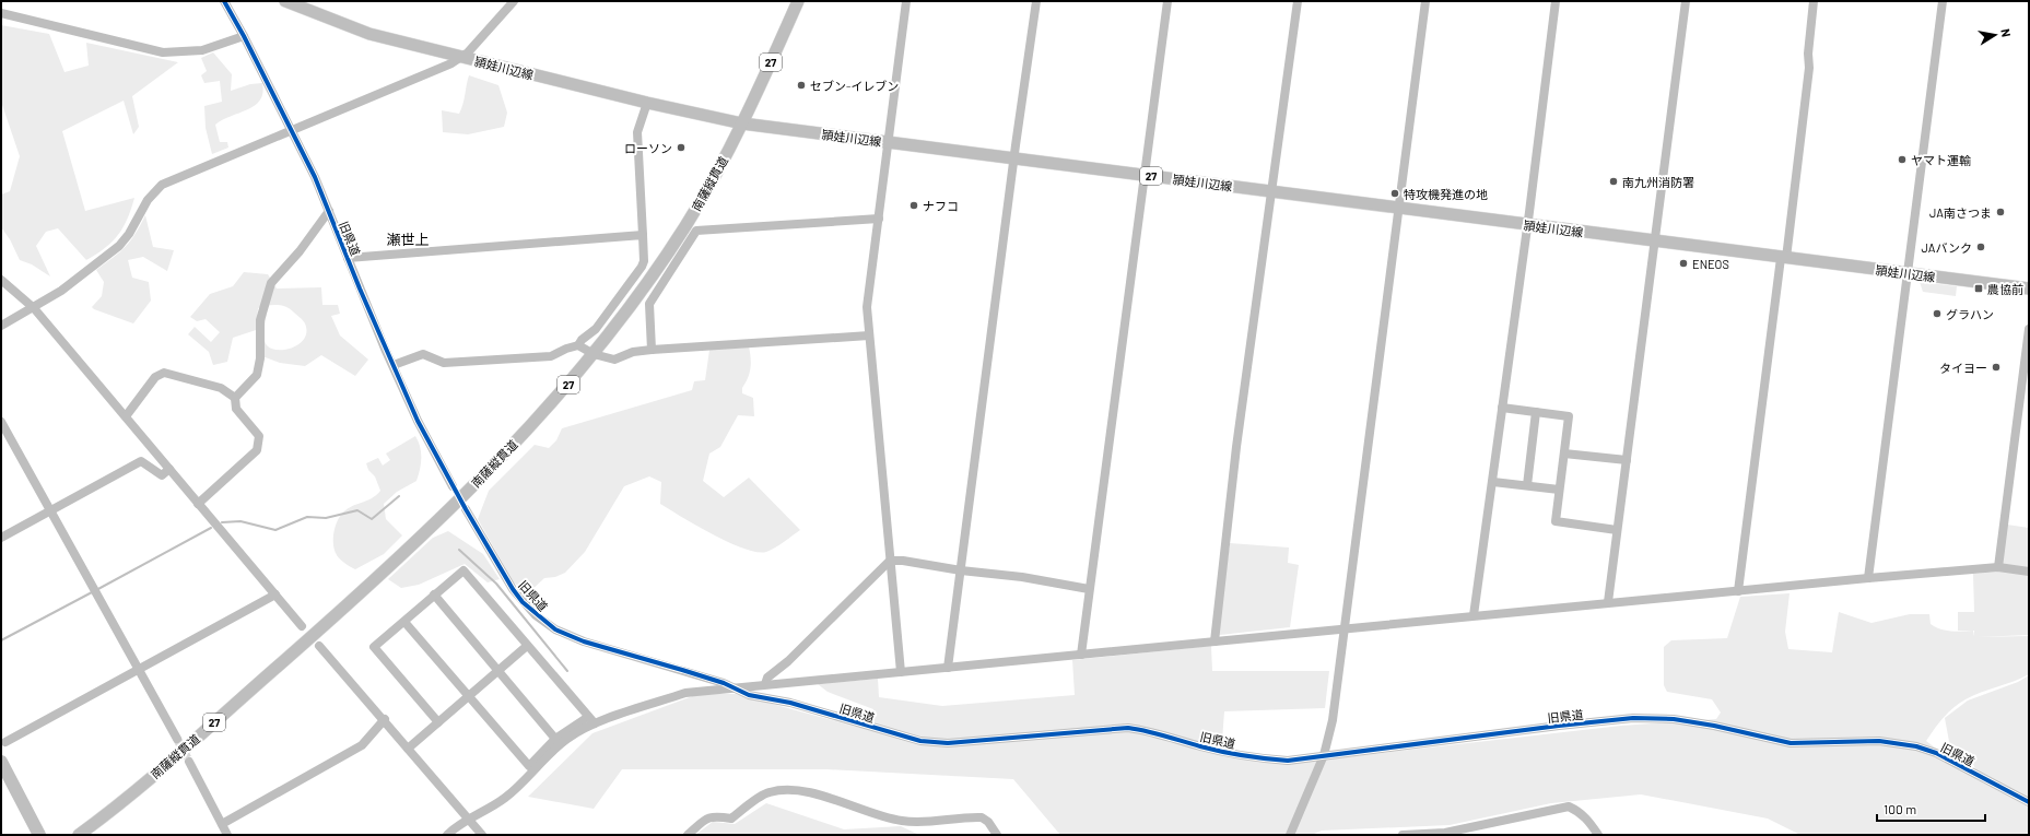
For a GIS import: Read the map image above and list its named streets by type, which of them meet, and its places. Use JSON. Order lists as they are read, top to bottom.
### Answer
{
  "streets": {
    "main road": ["27", "頴娃川辺線", "南薩縦貫道"],
    "street": ["旧県道"]
  },
  "crossings": [
    ["頴娃川辺線", "南薩縦貫道"]
  ],
  "districts": ["瀬世上"],
  "places": {
    "other": [
      "セブン-イレブン",
      "ローソン",
      "ヤマト運輸",
      "南九州消防署",
      "特攻機発進の地",
      "ナフコ",
      "JA南さつま",
      "JAバンク",
      "ENEOS",
      "グラハン",
      "タイヨー"
    ],
    "transit": ["農協前"]
  },
  "scale_bar": "100 m",
  "north": "right"
}
